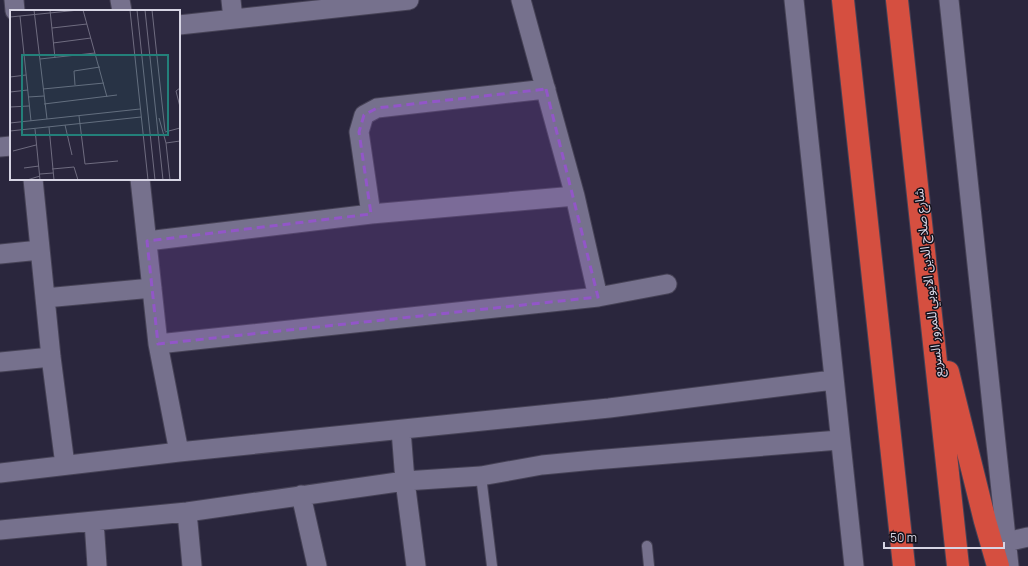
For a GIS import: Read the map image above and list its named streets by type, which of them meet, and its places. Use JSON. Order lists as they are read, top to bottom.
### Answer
{
  "streets": {
    "highway": ["شارع صلاح الدين الايوبي للمرور السريع"]
  },
  "scale_bar": "50 m"
}
